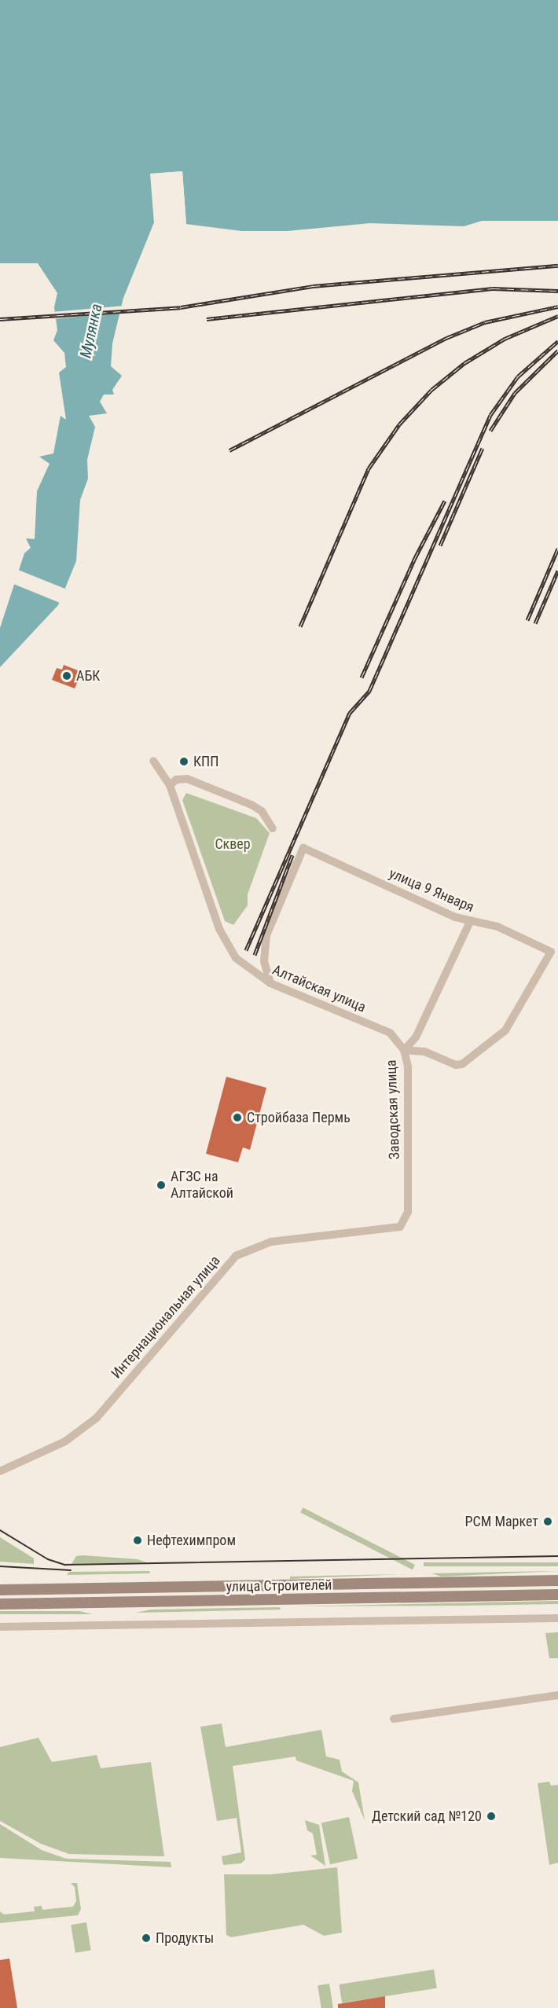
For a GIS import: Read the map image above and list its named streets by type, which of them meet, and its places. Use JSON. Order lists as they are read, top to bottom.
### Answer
{
  "streets": {
    "main road": ["улица Строителей"],
    "street": [
      "улица 9 Января",
      "Алтайская улица",
      "Заводская улица",
      "Интернациональная улица"
    ]
  },
  "crossings": [
    ["улица 9 Января", "Алтайская улица"],
    ["улица 9 Января", "Заводская улица"],
    ["Алтайская улица", "Заводская улица"],
    ["Заводская улица", "Интернациональная улица"]
  ],
  "water": ["Мулянка"],
  "parks": ["Сквер"],
  "places": [
    "АБК",
    "КПП",
    "Стройбаза Пермь",
    "АГЗС на Алтайской",
    "РСМ Маркет",
    "Нефтехимпром",
    "Детский сад №120",
    "Продукты"
  ]
}
